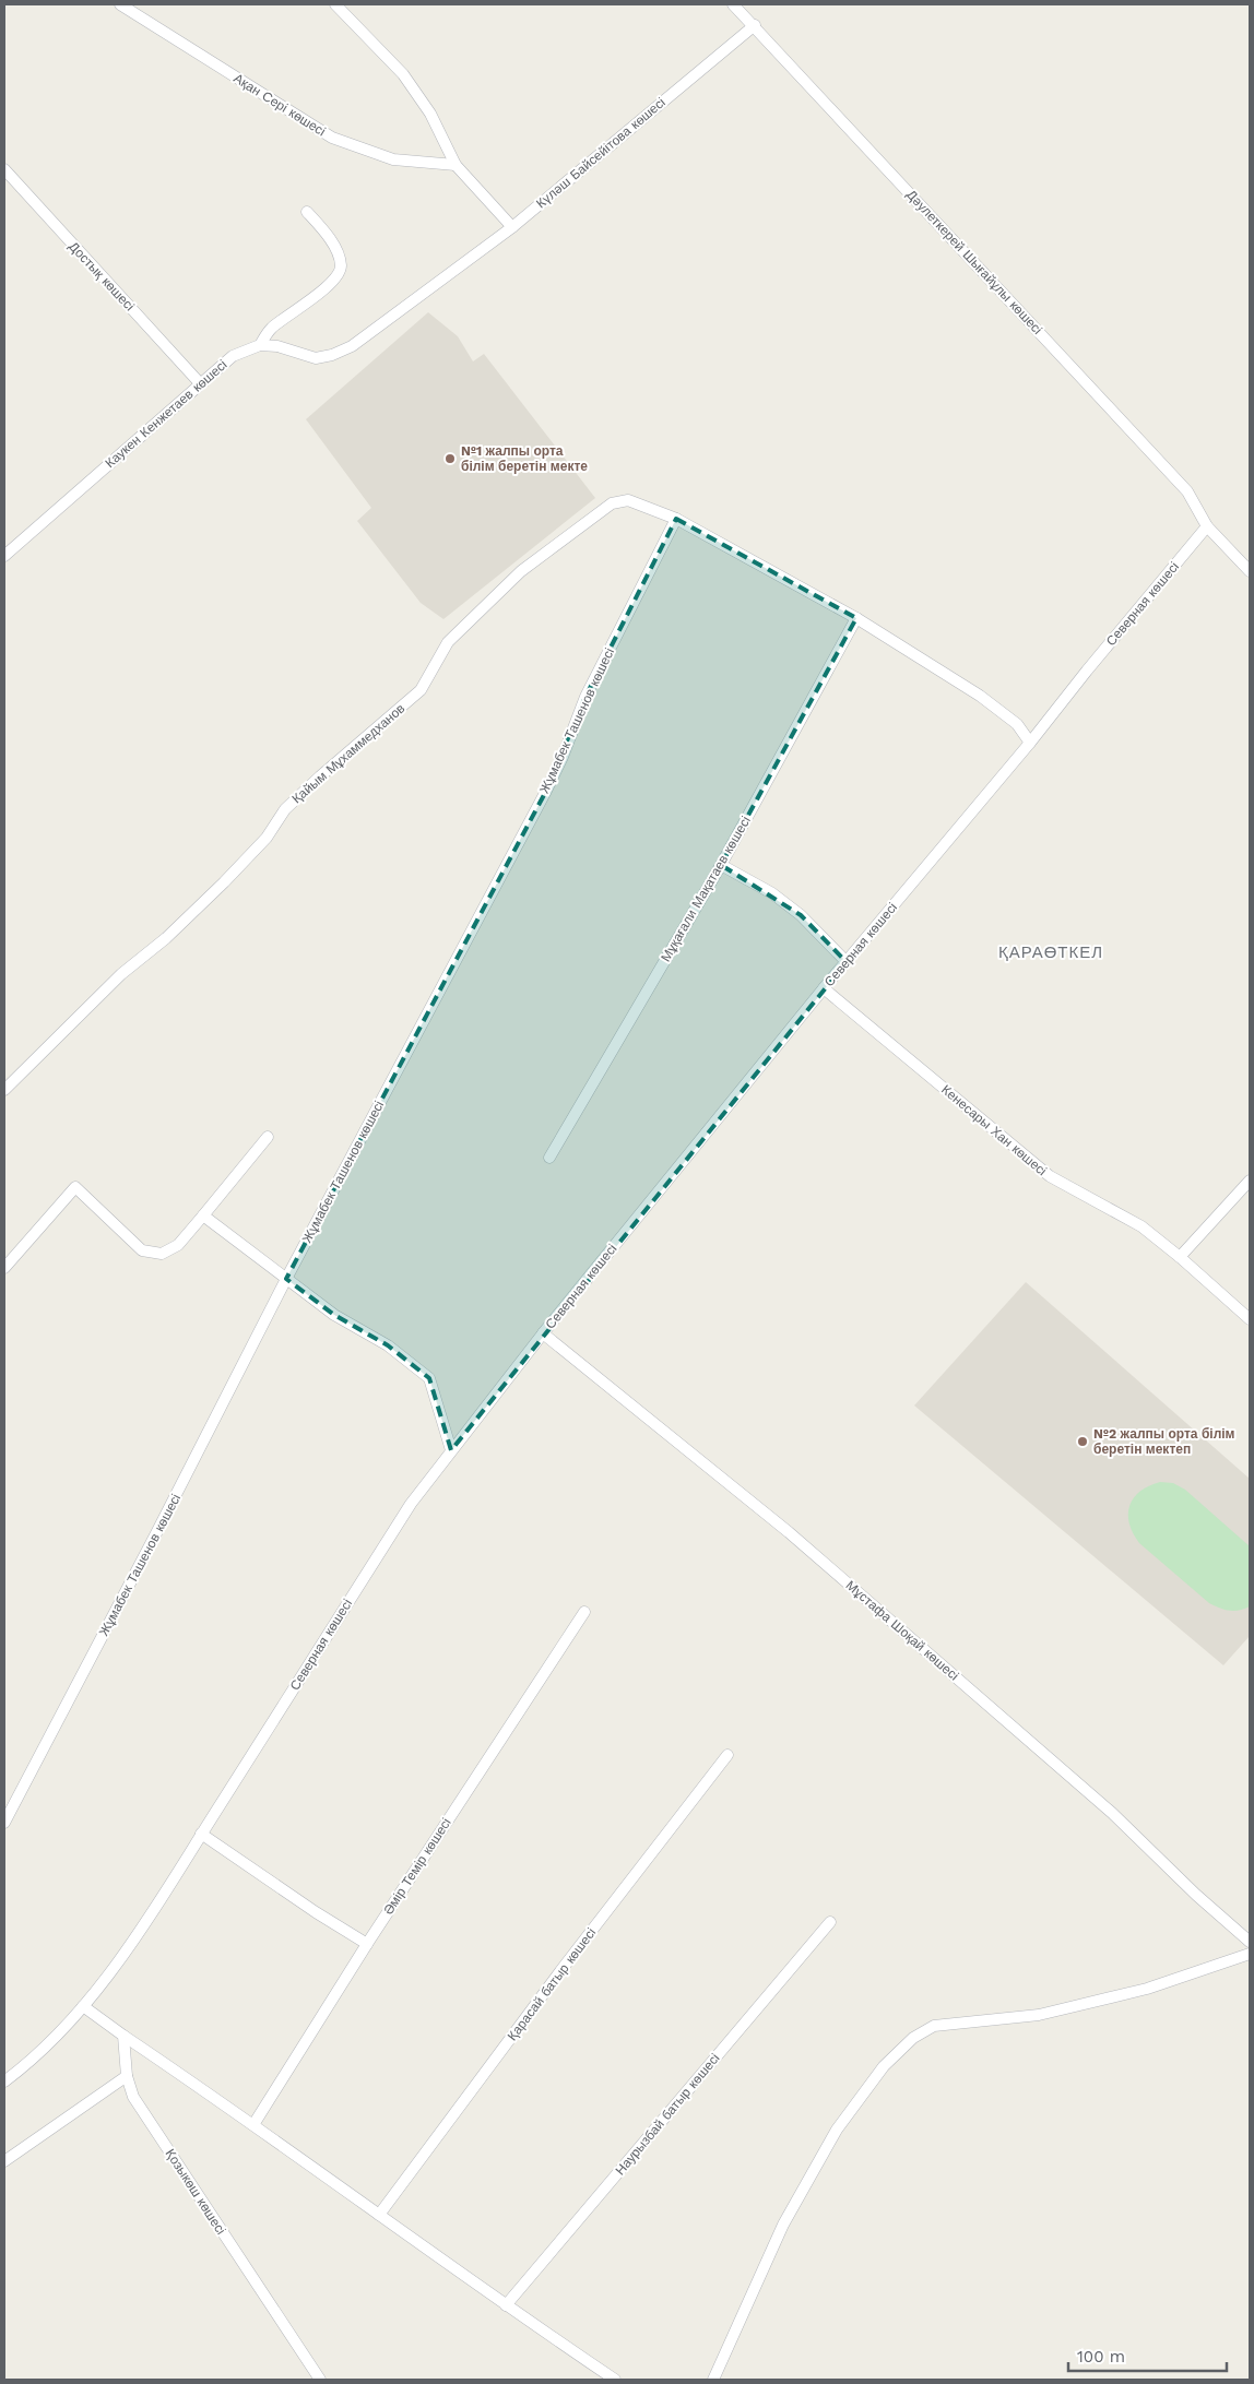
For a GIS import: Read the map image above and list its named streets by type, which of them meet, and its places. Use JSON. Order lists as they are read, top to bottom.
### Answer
{
  "streets": {
    "street": [
      "Ақан Сері көшесі",
      "Күләш Байсейітова көшесі",
      "Дәулеткерей Шығайұлы көшесі",
      "Достық көшесі",
      "Каукен Кенжетаев көшесі",
      "Северная көшесі",
      "Жұмабек Ташенов көшесі",
      "Қайым Мұхаммедханов",
      "Мұқағали Мақатаев көшесі",
      "Кенесары Хан көшесі",
      "Мұстафа Шоқай көшесі",
      "Әмір Темір көшесі",
      "Қарасай батыр көшесі",
      "Наурызбай батыр көшесі",
      "Қозыкөш көшесі"
    ]
  },
  "crossings": [
    ["Күләш Байсейітова көшесі", "Дәулеткерей Шығайұлы көшесі"],
    ["Дәулеткерей Шығайұлы көшесі", "Северная көшесі"],
    ["Достық көшесі", "Каукен Кенжетаев көшесі"],
    ["Северная көшесі", "Кенесары Хан көшесі"],
    ["Северная көшесі", "Мұстафа Шоқай көшесі"],
    ["Жұмабек Ташенов көшесі", "Қайым Мұхаммедханов"]
  ],
  "districts": ["ҚАРАӨТКЕЛ"],
  "places": ["№1 жалпы орта білім беретін мекте", "№2 жалпы орта білім беретін мектеп"],
  "scale_bar": "100 m"
}
